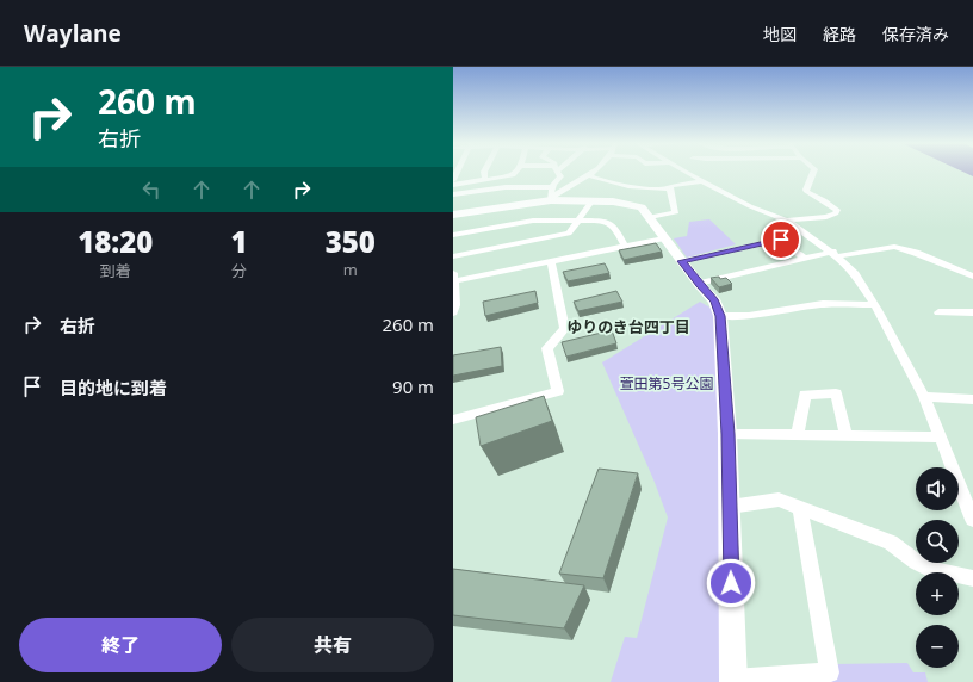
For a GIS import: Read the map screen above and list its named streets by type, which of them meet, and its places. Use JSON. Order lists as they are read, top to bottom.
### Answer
{
  "districts": ["ゆりのき台四丁目"],
  "parks": ["萱田第5号公園"],
  "page": {
    "header": "Waylane",
    "nav": ["地図", "経路", "保存済み"],
    "turn": ["260 m", "右折"],
    "eta": [
      "18:20",
      "到着",
      "1",
      "分",
      "350",
      "m"
    ],
    "list": [
      {
        "name": "右折",
        "value": "260 m"
      },
      {
        "name": "目的地に到着",
        "value": "90 m"
      }
    ],
    "map_buttons": ["+", "−"],
    "buttons": ["終了", "共有"]
  }
}
